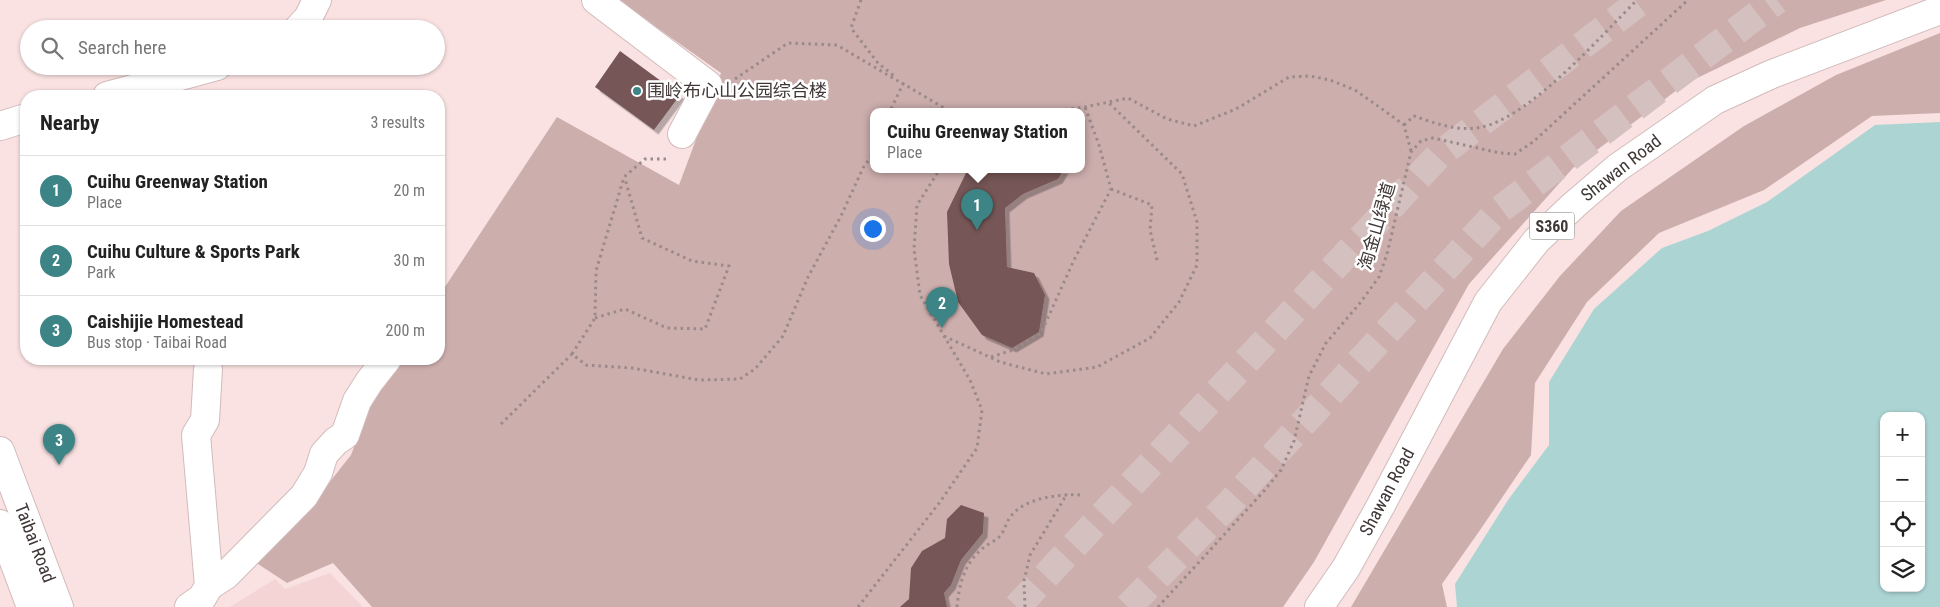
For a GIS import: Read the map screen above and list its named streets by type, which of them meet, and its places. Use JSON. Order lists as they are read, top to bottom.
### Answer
{
  "streets": {
    "main road": ["Shawan Road", "S360", "Taibai Road"],
    "path": ["淘金山绿道"]
  },
  "places": ["围岭布心山公园综合楼"],
  "page": {
    "search": "Search here",
    "heading": ["Nearby", "3 results"],
    "popup": ["Cuihu Greenway Station", "Place"],
    "list": [
      {
        "mark": "1",
        "name": "Cuihu Greenway Station",
        "note": "Place",
        "value": "20 m"
      },
      {
        "mark": "2",
        "name": "Cuihu Culture & Sports Park",
        "note": "Park",
        "value": "30 m"
      },
      {
        "mark": "3",
        "name": "Caishijie Homestead",
        "note": "Bus stop · Taibai Road",
        "value": "200 m"
      }
    ],
    "pins": ["1", "2", "3"],
    "map_buttons": ["+", "−"]
  }
}
